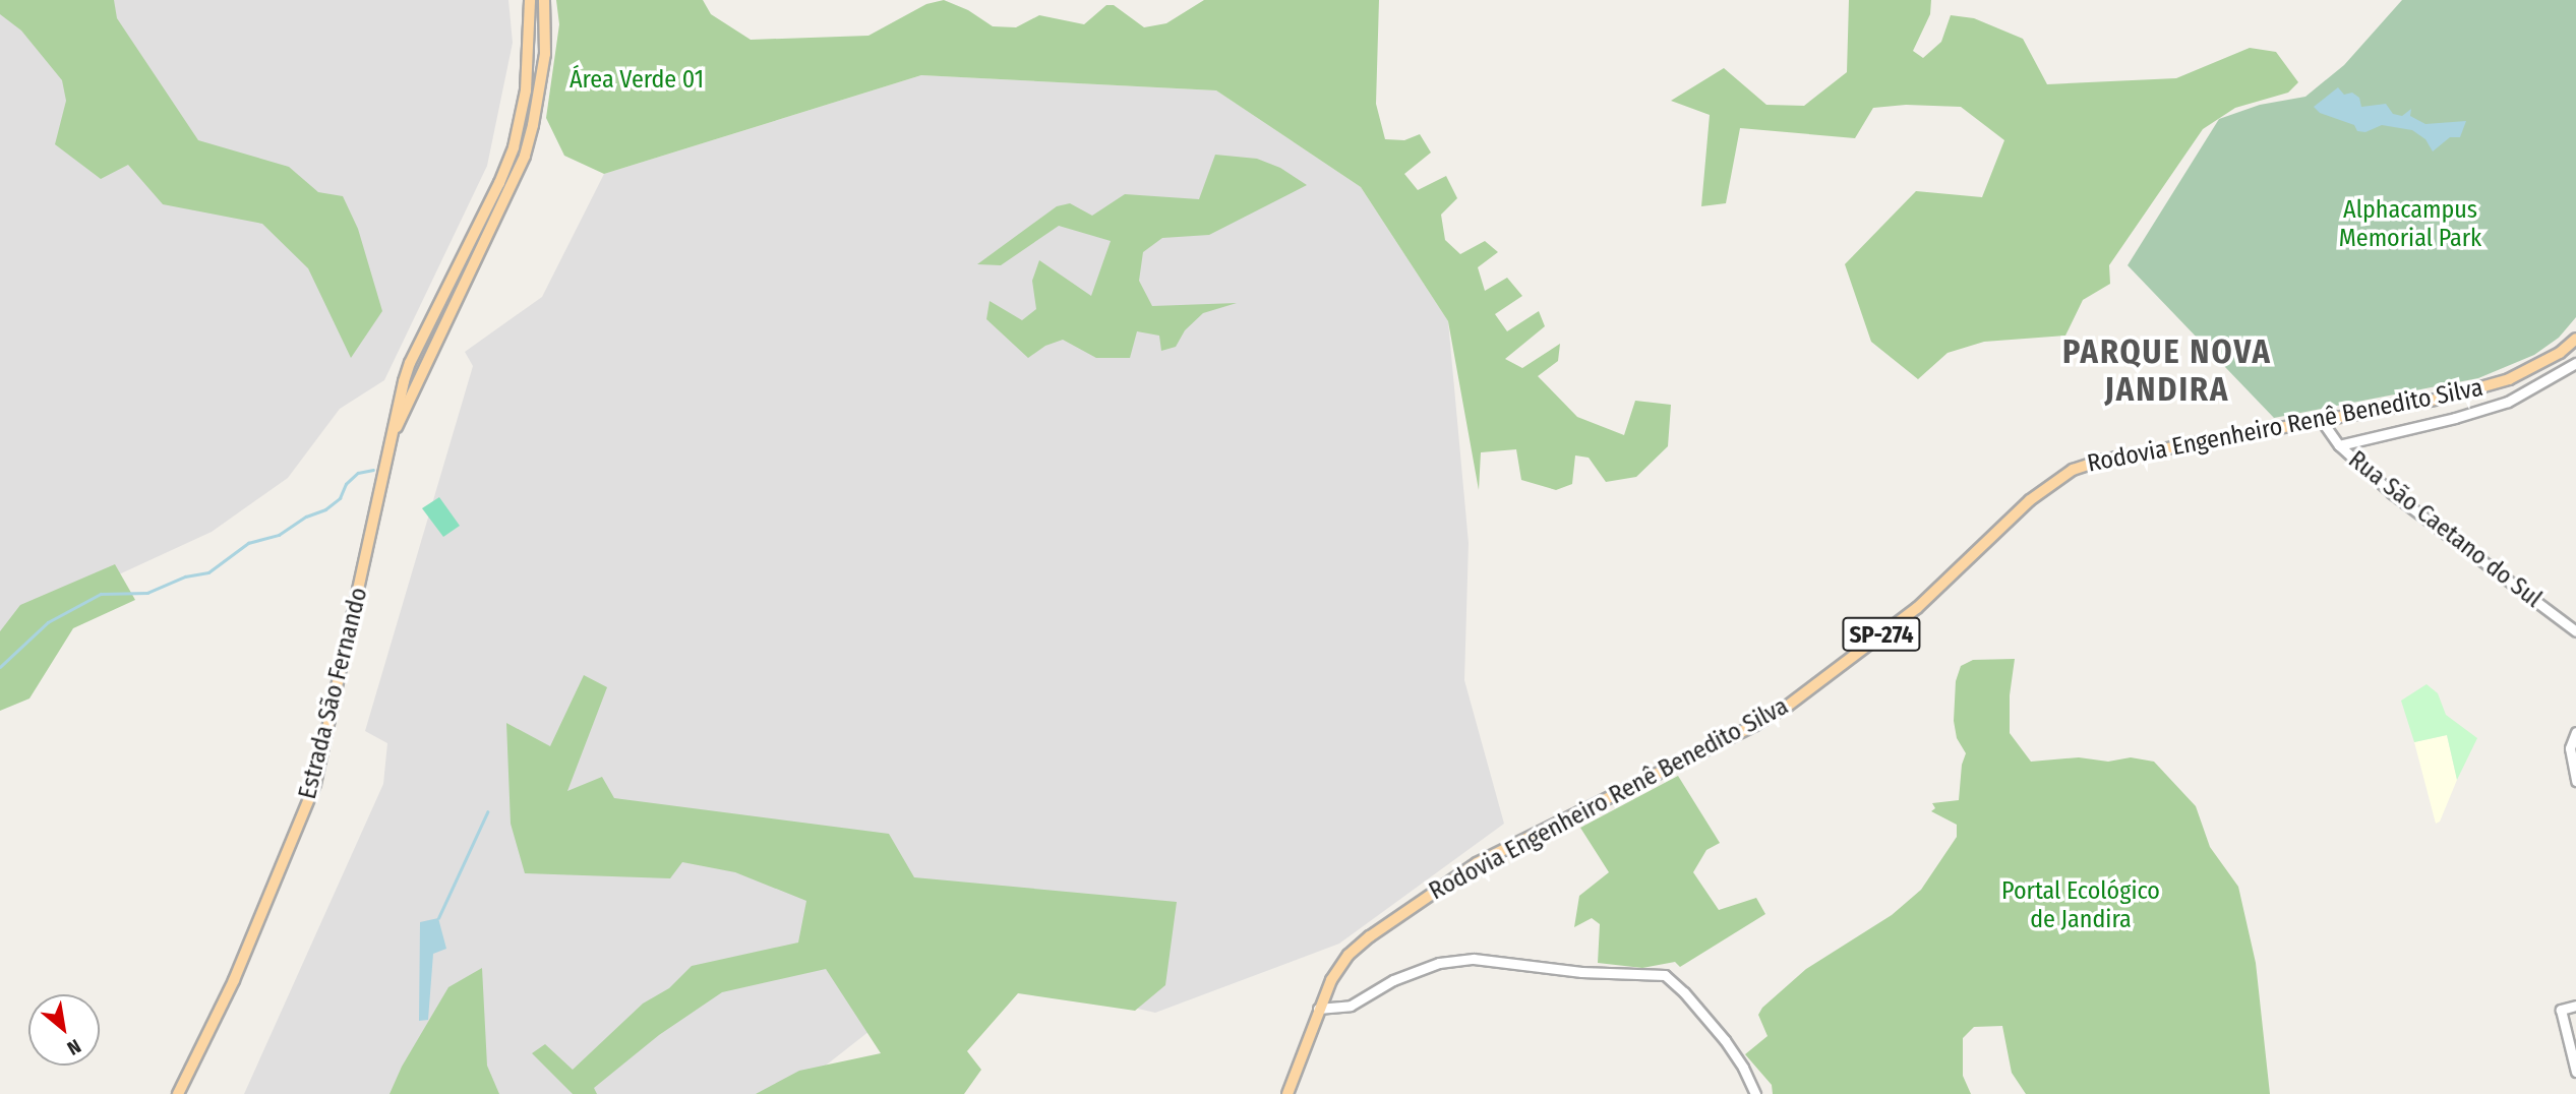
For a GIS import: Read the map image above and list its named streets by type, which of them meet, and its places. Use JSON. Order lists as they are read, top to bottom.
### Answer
{
  "streets": {
    "main road": ["Rodovia Engenheiro Renê Benedito Silva", "SP-274", "Estrada São Fernando"],
    "street": ["Rua São Caetano do Sul"]
  },
  "crossings": [
    ["Rodovia Engenheiro Renê Benedito Silva", "Rua São Caetano do Sul"]
  ],
  "districts": ["PARQUE NOVA JANDIRA"],
  "parks": ["Área Verde 01", "Alphacampus Memorial Park", "Portal Ecológico de Jandira"],
  "north": "bottom right"
}
